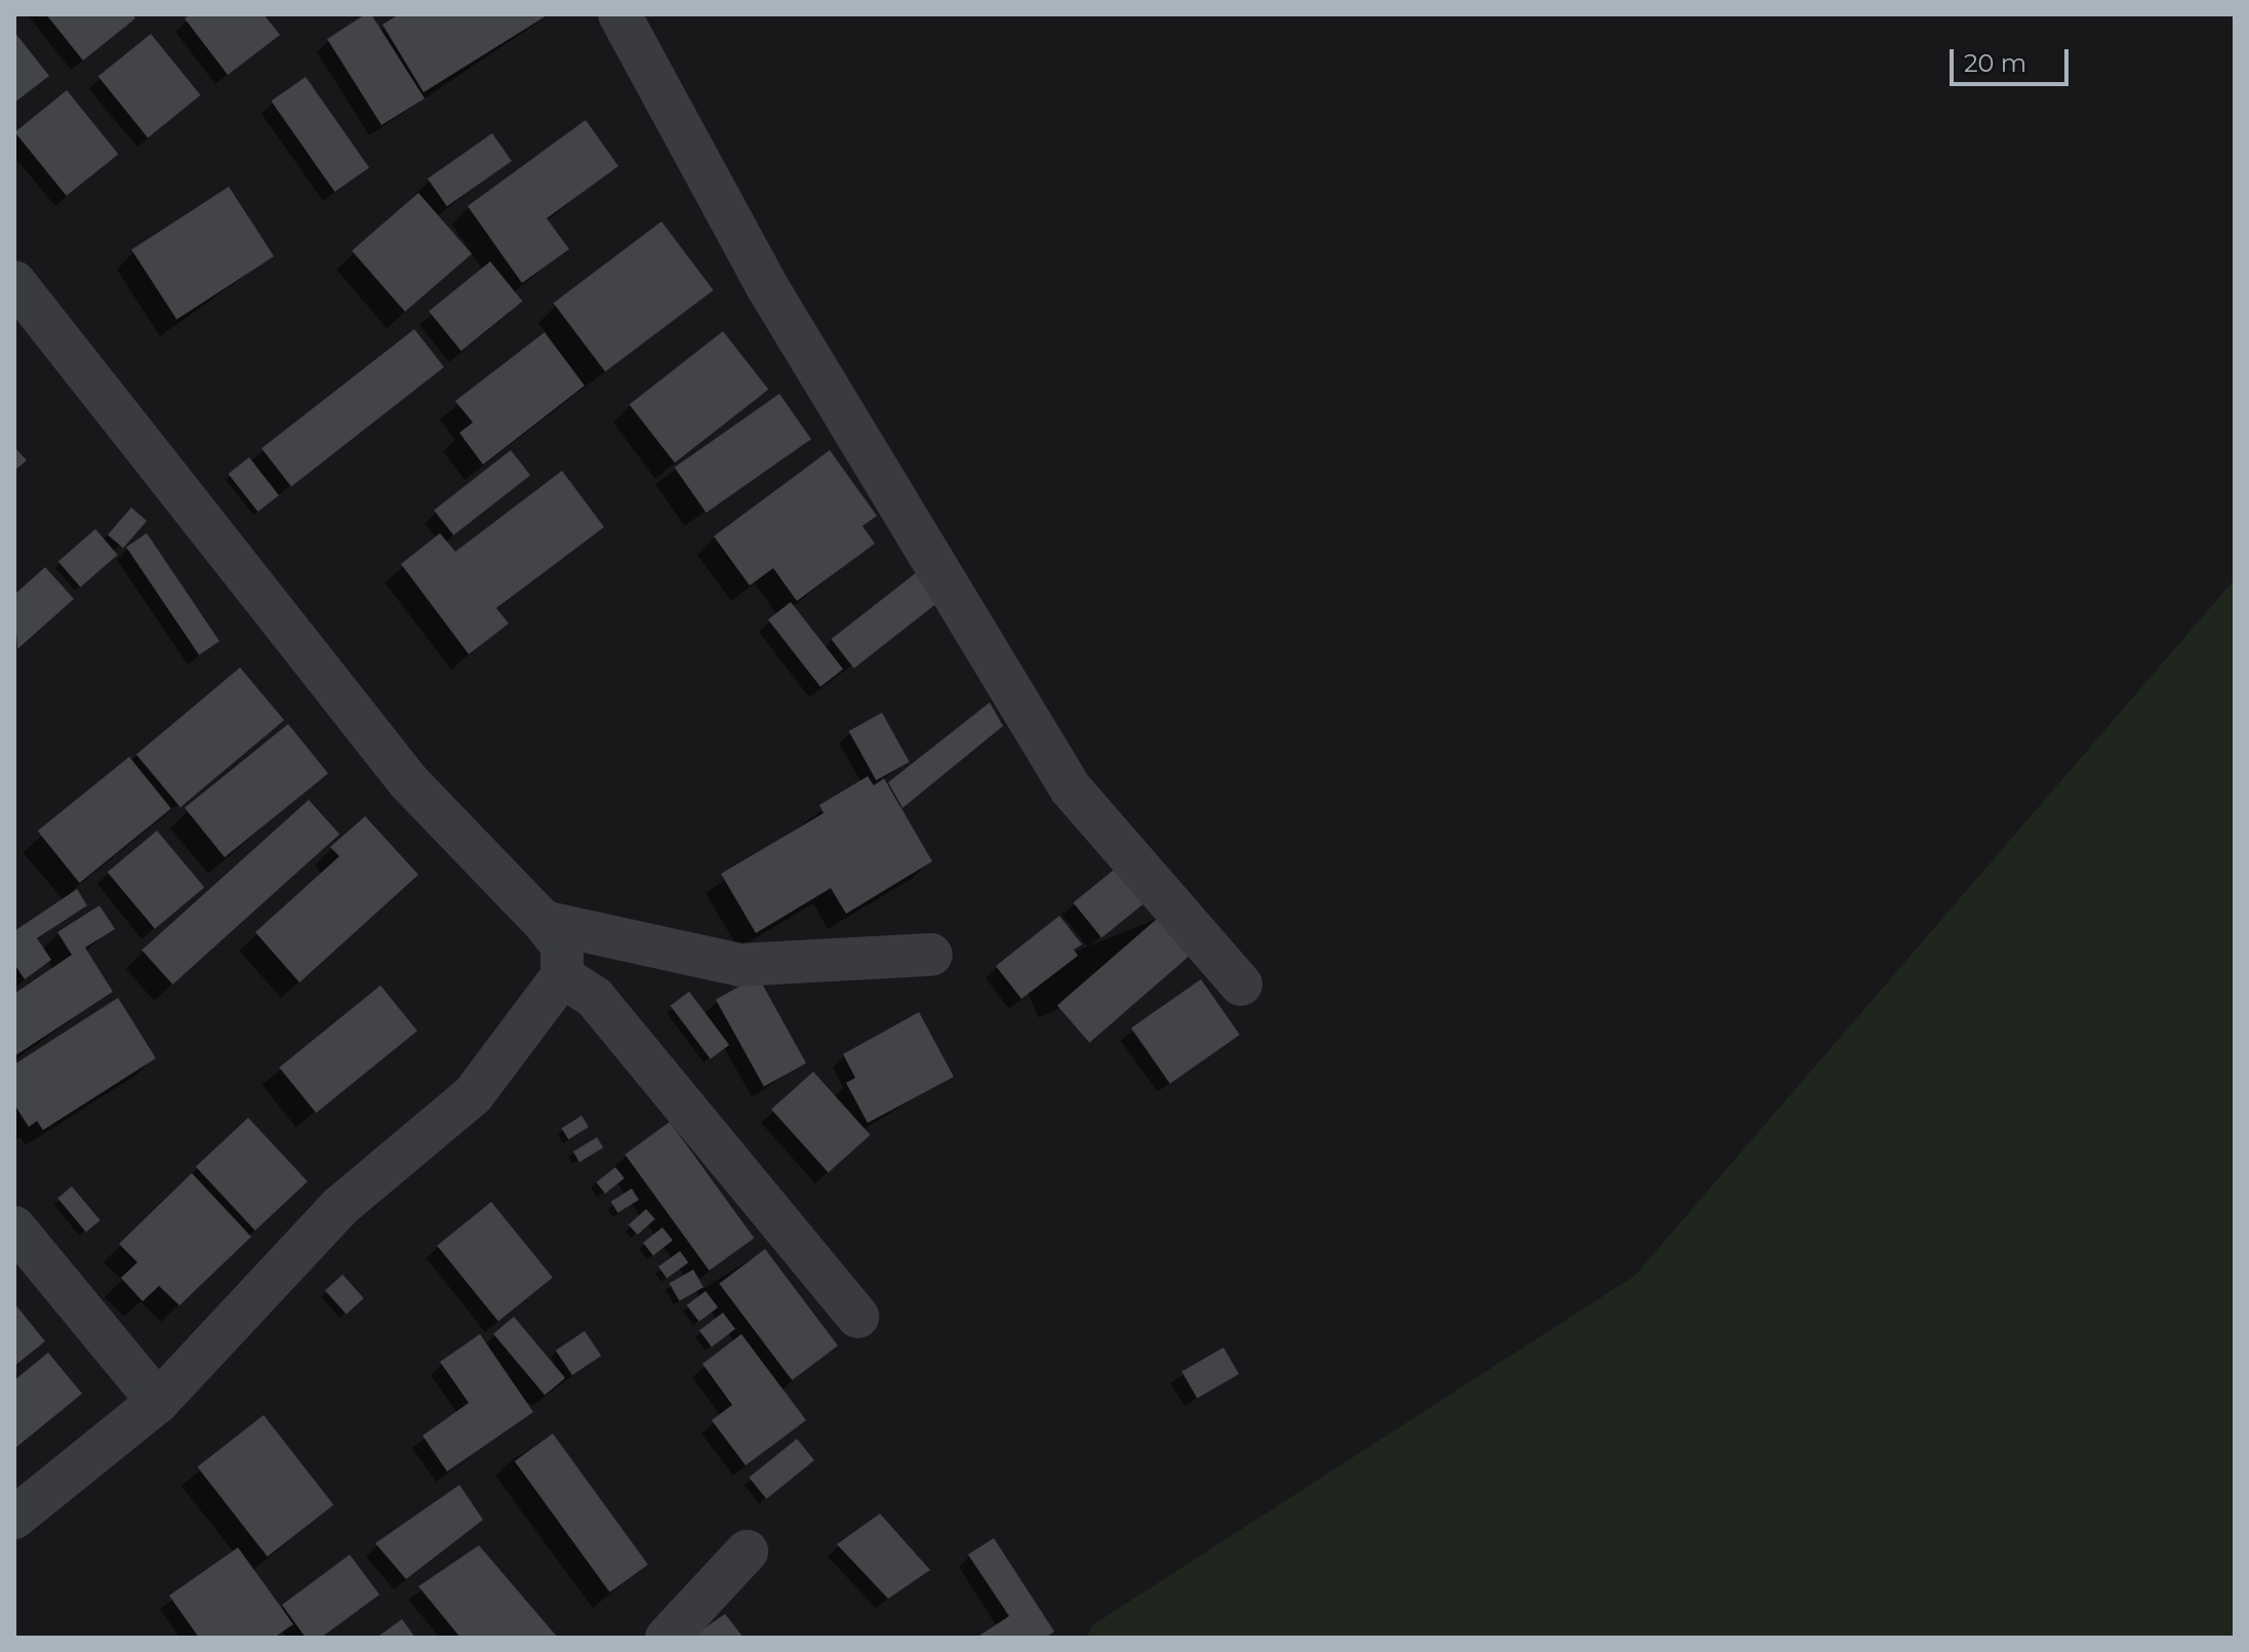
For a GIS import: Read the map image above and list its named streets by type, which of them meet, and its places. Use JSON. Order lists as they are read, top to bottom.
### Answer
{
  "scale_bar": "20 m"
}
